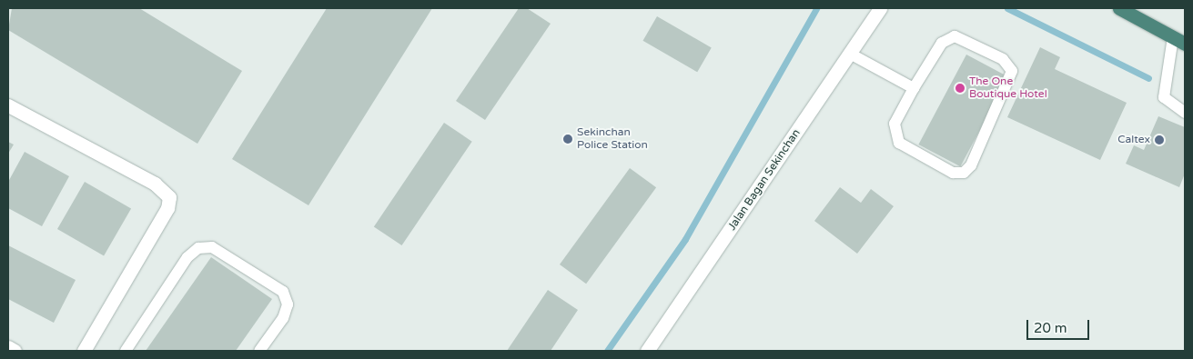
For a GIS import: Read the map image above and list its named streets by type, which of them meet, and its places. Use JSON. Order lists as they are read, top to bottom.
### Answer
{
  "streets": {
    "street": ["Jalan Bagan Sekinchan"]
  },
  "places": ["The One Boutique Hotel", "Sekinchan Police Station", "Caltex"],
  "scale_bar": "20 m"
}
